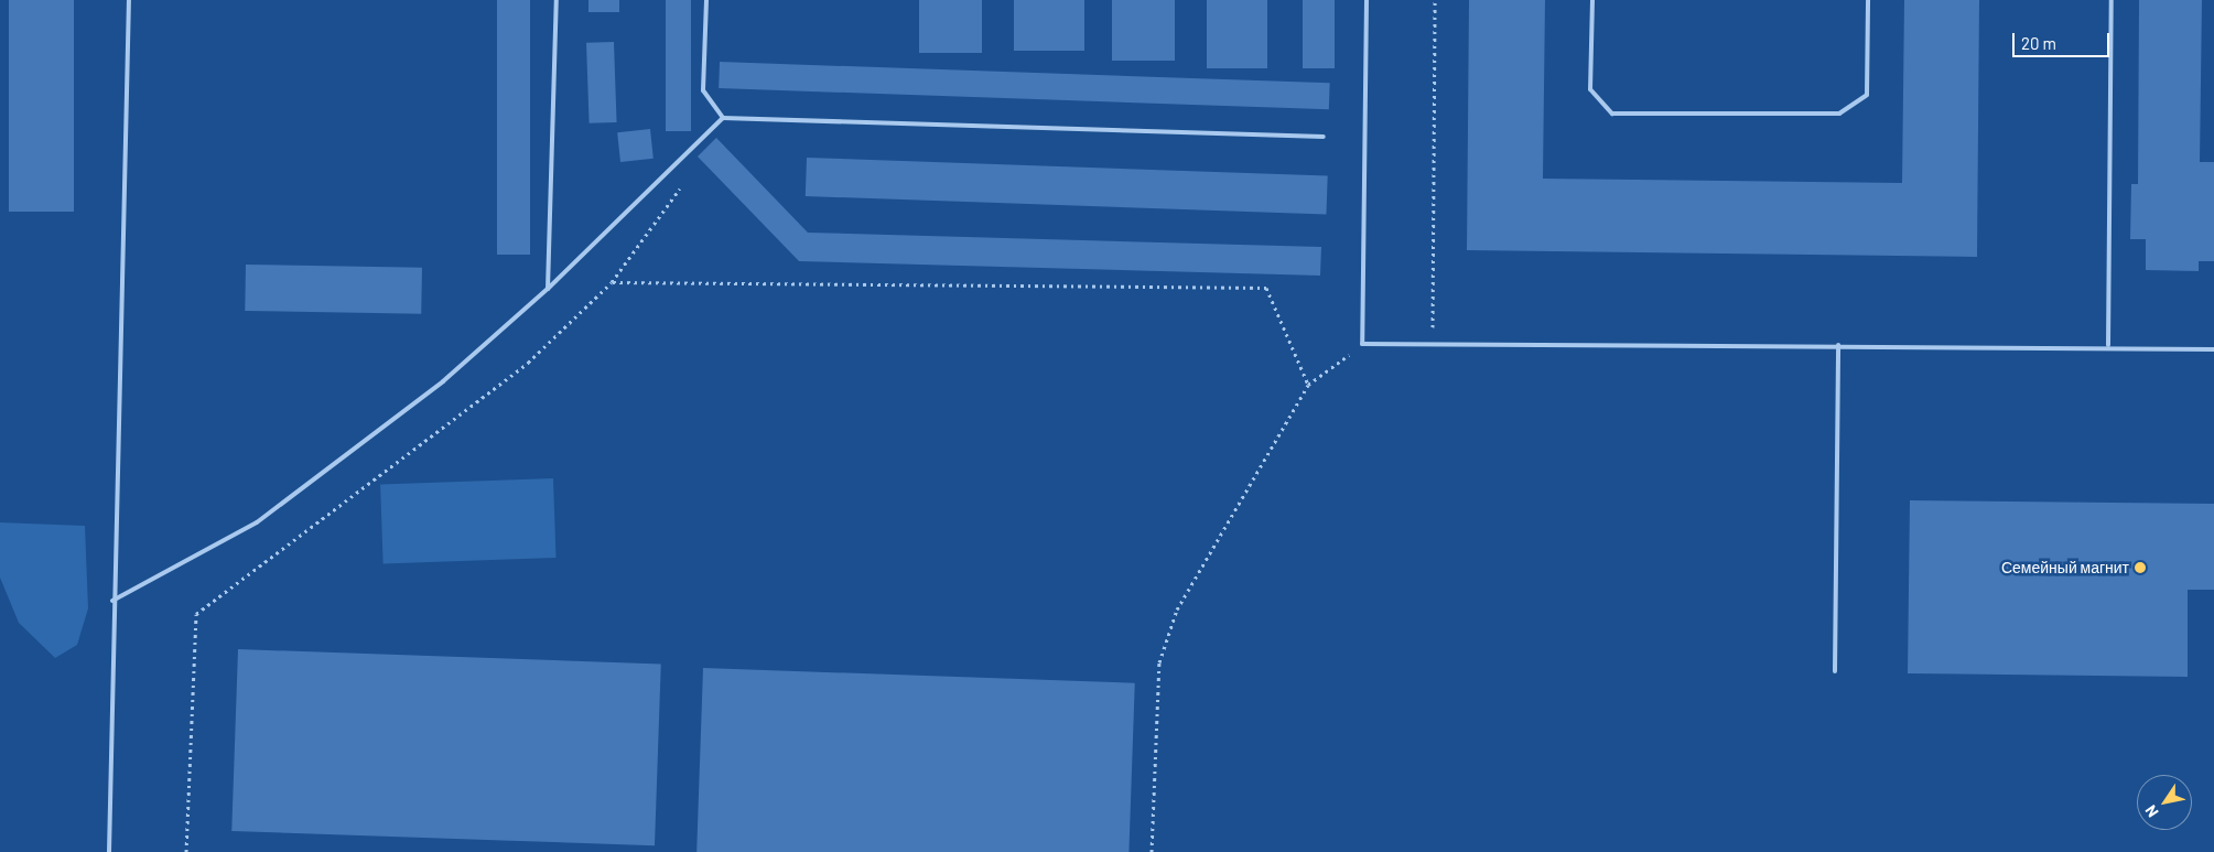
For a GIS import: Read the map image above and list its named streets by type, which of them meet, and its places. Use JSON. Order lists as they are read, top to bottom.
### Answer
{
  "places": ["Семейный магнит"],
  "scale_bar": "20 m",
  "north": "bottom left"
}
